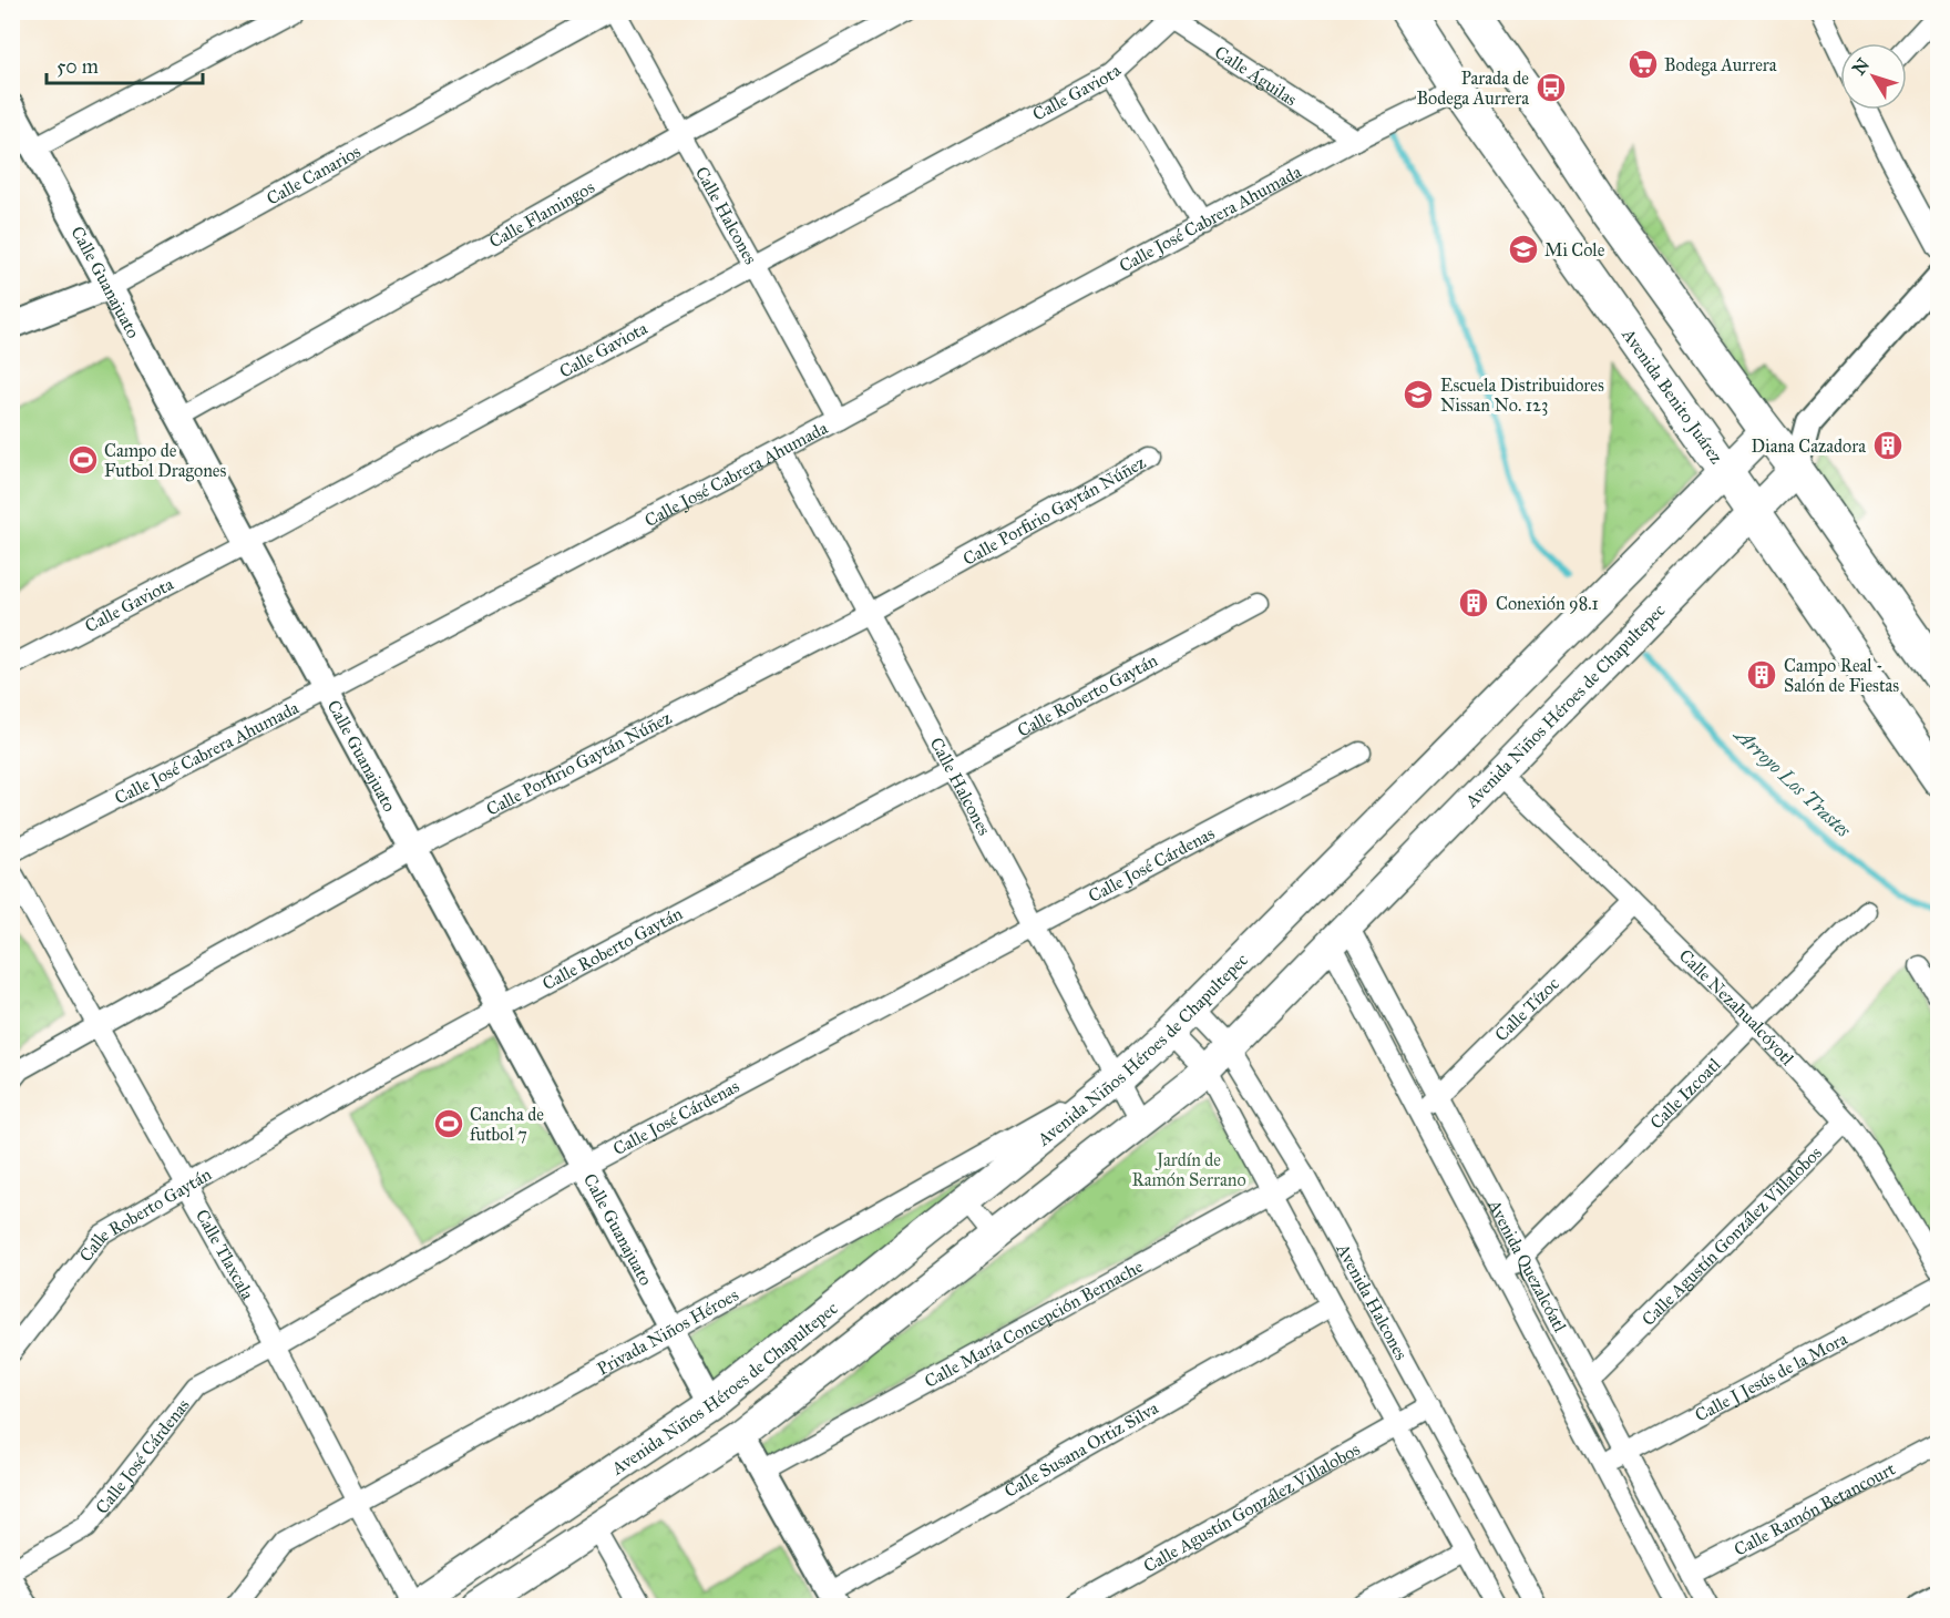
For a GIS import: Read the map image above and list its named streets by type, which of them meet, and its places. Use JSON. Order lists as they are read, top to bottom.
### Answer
{
  "streets": {
    "main road": ["Avenida Benito Juárez", "Avenida Niños Héroes de Chapultepec"],
    "street": [
      "Calle Águilas",
      "Calle Gaviota",
      "Calle Canarios",
      "Calle Flamingos",
      "Calle Halcones",
      "Calle José Cabrera Ahumada",
      "Calle Guanajuato",
      "Calle Porfirio Gaytán Núñez",
      "Calle Roberto Gaytán",
      "Calle José Cárdenas",
      "Calle Nezahualcóyotl",
      "Calle Tízoc",
      "Calle Izcoatl",
      "Calle Agustín González Villalobos",
      "Calle Tlaxcala",
      "Avenida Quezalcóatl",
      "Avenida Halcones",
      "Calle María Concepción Bernache",
      "Privada Niños Héroes",
      "Calle J Jesús de la Mora",
      "Calle Susana Ortiz Silva",
      "Calle Ramón Betancourt"
    ]
  },
  "crossings": [
    ["Calle Águilas", "Calle Gaviota"],
    ["Calle Águilas", "Calle José Cabrera Ahumada"],
    ["Calle Gaviota", "Calle Halcones"],
    ["Calle Gaviota", "Calle Guanajuato"],
    ["Calle Canarios", "Calle Guanajuato"],
    ["Calle Flamingos", "Calle Halcones"],
    ["Calle Flamingos", "Calle Guanajuato"],
    ["Calle Halcones", "Calle José Cabrera Ahumada"],
    ["Calle Halcones", "Calle Porfirio Gaytán Núñez"],
    ["Calle Halcones", "Calle Roberto Gaytán"],
    ["Calle Halcones", "Avenida Niños Héroes de Chapultepec"],
    ["Calle Halcones", "Calle José Cárdenas"],
    ["Calle Halcones", "Privada Niños Héroes"],
    ["Calle José Cabrera Ahumada", "Calle Guanajuato"],
    ["Calle José Cabrera Ahumada", "Avenida Benito Juárez"],
    ["Calle Guanajuato", "Calle Porfirio Gaytán Núñez"],
    ["Calle Guanajuato", "Calle Roberto Gaytán"],
    ["Calle Guanajuato", "Avenida Niños Héroes de Chapultepec"],
    ["Calle Guanajuato", "Calle José Cárdenas"],
    ["Calle Guanajuato", "Privada Niños Héroes"],
    ["Avenida Benito Juárez", "Avenida Niños Héroes de Chapultepec"],
    ["Calle Porfirio Gaytán Núñez", "Calle Tlaxcala"],
    ["Calle Roberto Gaytán", "Calle Tlaxcala"],
    ["Avenida Niños Héroes de Chapultepec", "Calle Nezahualcóyotl"],
    ["Avenida Niños Héroes de Chapultepec", "Calle Tlaxcala"],
    ["Avenida Niños Héroes de Chapultepec", "Avenida Quezalcóatl"],
    ["Avenida Niños Héroes de Chapultepec", "Avenida Halcones"],
    ["Avenida Niños Héroes de Chapultepec", "Privada Niños Héroes"],
    ["Calle José Cárdenas", "Calle Tlaxcala"],
    ["Calle Nezahualcóyotl", "Calle Tízoc"],
    ["Calle Nezahualcóyotl", "Calle Izcoatl"],
    ["Calle Nezahualcóyotl", "Calle Agustín González Villalobos"],
    ["Calle Tízoc", "Avenida Quezalcóatl"],
    ["Calle Izcoatl", "Avenida Quezalcóatl"],
    ["Calle Agustín González Villalobos", "Avenida Quezalcóatl"],
    ["Calle Agustín González Villalobos", "Avenida Halcones"],
    ["Calle Tlaxcala", "Privada Niños Héroes"],
    ["Avenida Quezalcóatl", "Calle J Jesús de la Mora"],
    ["Avenida Quezalcóatl", "Calle Ramón Betancourt"],
    ["Avenida Halcones", "Calle María Concepción Bernache"],
    ["Avenida Halcones", "Calle Susana Ortiz Silva"]
  ],
  "water": ["Arroyo Los Trastes"],
  "parks": ["Jardín de Ramón Serrano"],
  "places": {
    "supermarket": ["Bodega Aurrera"],
    "bus stop": ["Parada de Bodega Aurrera"],
    "school or university": ["Mi Cole", "Escuela Distribuidores Nissan No. 123"],
    "building": ["Diana Cazadora", "Conexión 98.1", "Campo Real - Salón de Fiestas"],
    "sports": ["Campo de Futbol Dragones", "Cancha de futbol 7"]
  },
  "scale_bar": "50 m",
  "north": "top left"
}
